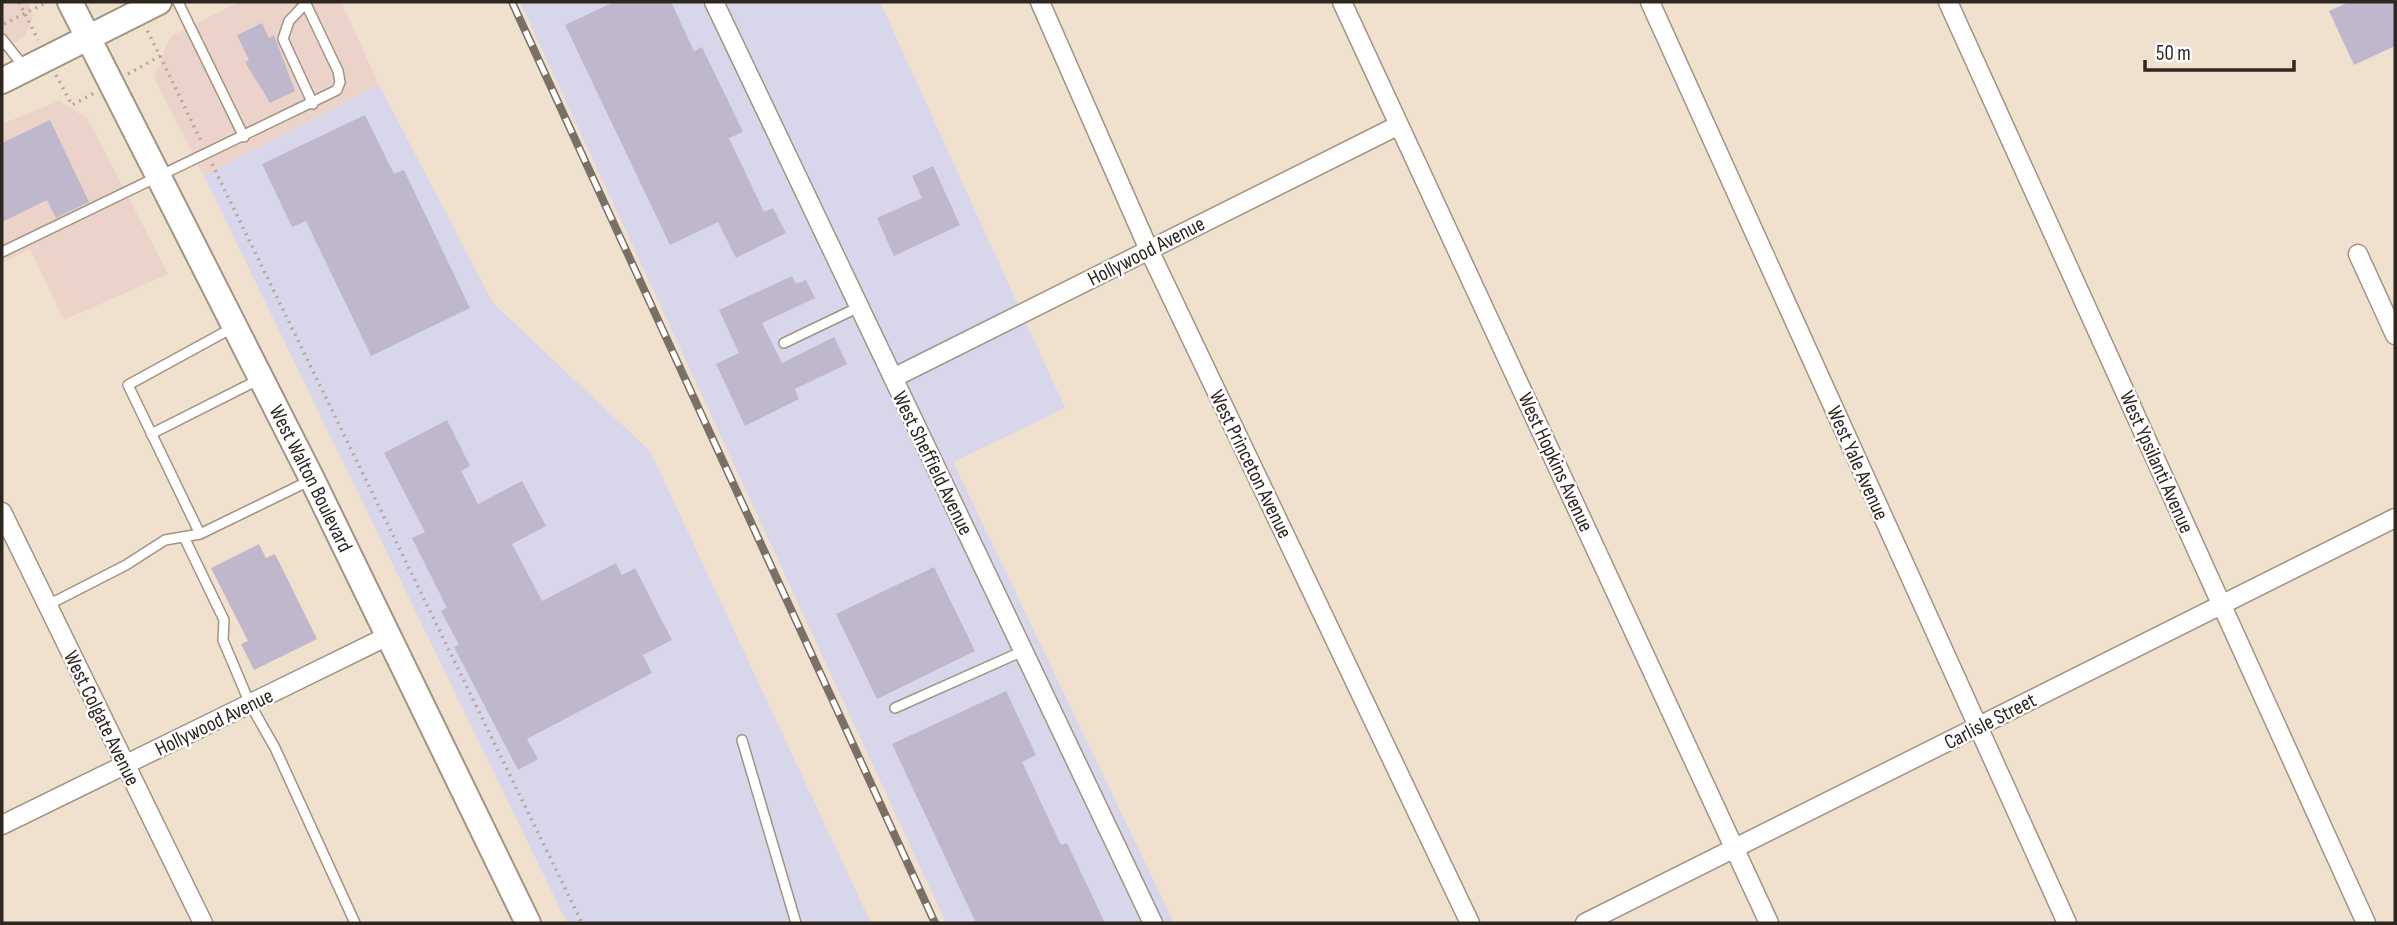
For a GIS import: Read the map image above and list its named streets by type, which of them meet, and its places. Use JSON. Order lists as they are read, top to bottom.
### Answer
{
  "streets": {
    "main road": ["West Walton Boulevard"],
    "street": [
      "Hollywood Avenue",
      "West Hopkins Avenue",
      "West Ypsilanti Avenue",
      "West Sheffield Avenue",
      "West Yale Avenue",
      "West Princeton Avenue",
      "West Colgate Avenue",
      "Carlisle Street"
    ]
  },
  "crossings": [
    ["Hollywood Avenue", "West Hopkins Avenue"],
    ["Hollywood Avenue", "West Sheffield Avenue"],
    ["Hollywood Avenue", "West Princeton Avenue"],
    ["Hollywood Avenue", "West Walton Boulevard"],
    ["Hollywood Avenue", "West Colgate Avenue"],
    ["West Hopkins Avenue", "Carlisle Street"],
    ["West Ypsilanti Avenue", "Carlisle Street"],
    ["West Yale Avenue", "Carlisle Street"]
  ],
  "scale_bar": "50 m"
}
